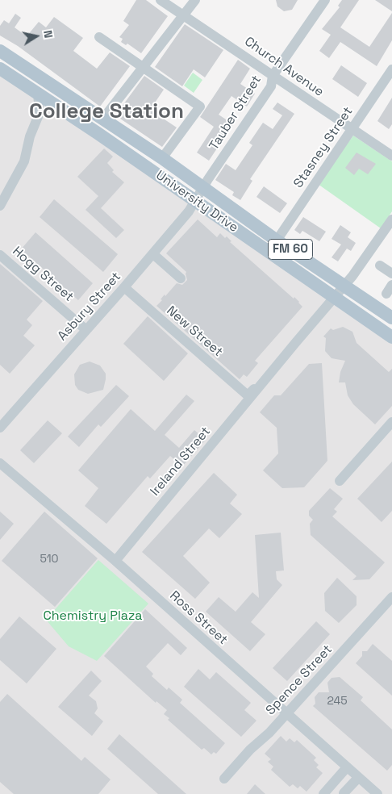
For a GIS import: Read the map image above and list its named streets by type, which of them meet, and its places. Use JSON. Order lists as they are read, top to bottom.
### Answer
{
  "streets": {
    "main road": ["University Drive", "FM 60"],
    "street": [
      "Church Avenue",
      "Tauber Street",
      "Stasney Street",
      "Hogg Street",
      "Asbury Street",
      "New Street",
      "Ireland Street",
      "Ross Street",
      "Spence Street"
    ]
  },
  "crossings": [
    ["Church Avenue", "Tauber Street"],
    ["Church Avenue", "Stasney Street"],
    ["Tauber Street", "University Drive"],
    ["Tauber Street", "Asbury Street"],
    ["Stasney Street", "University Drive"],
    ["University Drive", "Asbury Street"],
    ["University Drive", "Ireland Street"],
    ["Hogg Street", "Asbury Street"],
    ["Asbury Street", "New Street"],
    ["New Street", "Ireland Street"],
    ["Ireland Street", "Ross Street"],
    ["Ross Street", "Spence Street"]
  ],
  "districts": ["College Station"],
  "parks": ["Chemistry Plaza"],
  "house_numbers": ["510", "245"],
  "north": "right"
}
